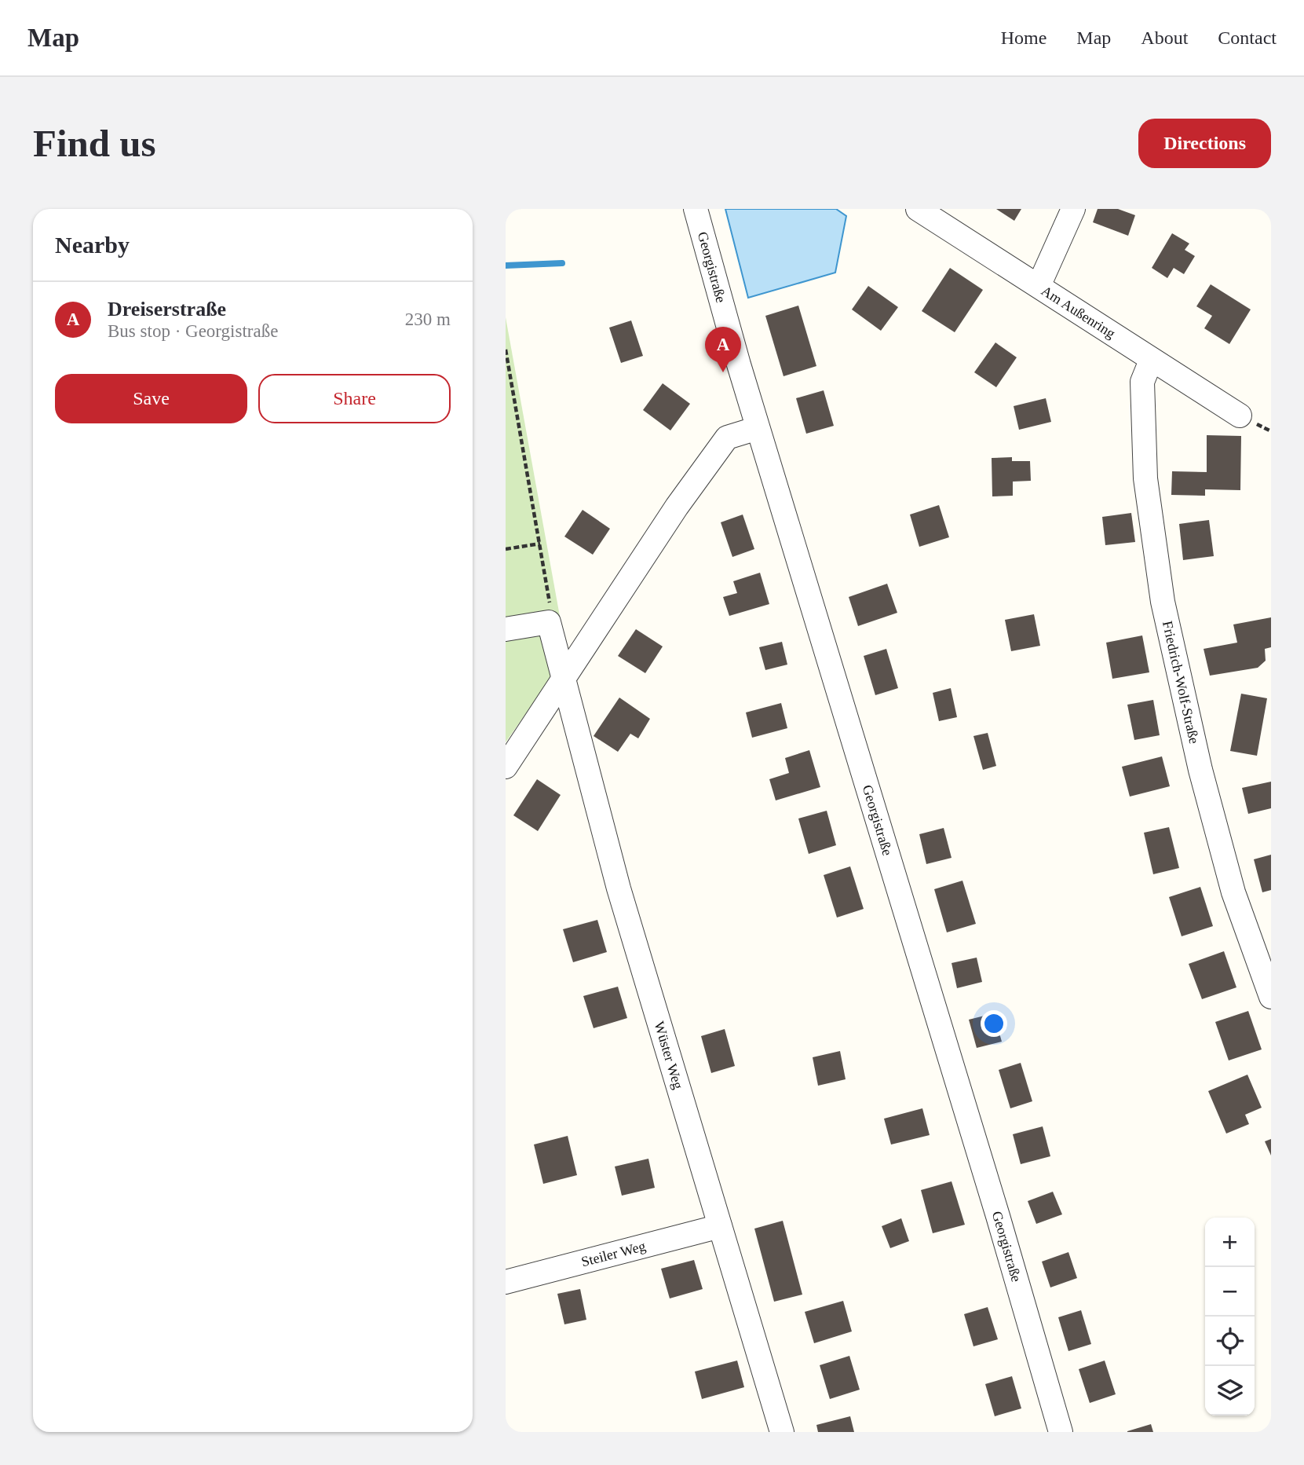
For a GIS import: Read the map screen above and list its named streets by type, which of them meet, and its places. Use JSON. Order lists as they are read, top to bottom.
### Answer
{
  "streets": {
    "street": [
      "Georgistraße",
      "Am Außenring",
      "Friedrich-Wolf-Straße",
      "Wüster Weg",
      "Steiler Weg"
    ]
  },
  "crossings": [
    ["Am Außenring", "Friedrich-Wolf-Straße"],
    ["Wüster Weg", "Steiler Weg"]
  ],
  "page": {
    "header": "Map",
    "nav": [
      "Home",
      "Map",
      "About",
      "Contact"
    ],
    "buttons": [
      "Directions",
      ["Save", "Share"]
    ],
    "title": "Find us",
    "heading": "Nearby",
    "list": [
      {
        "mark": "A",
        "name": "Dreiserstraße",
        "note": "Bus stop · Georgistraße",
        "value": "230 m"
      }
    ],
    "pins": "A",
    "map_buttons": ["+", "−"]
  }
}
